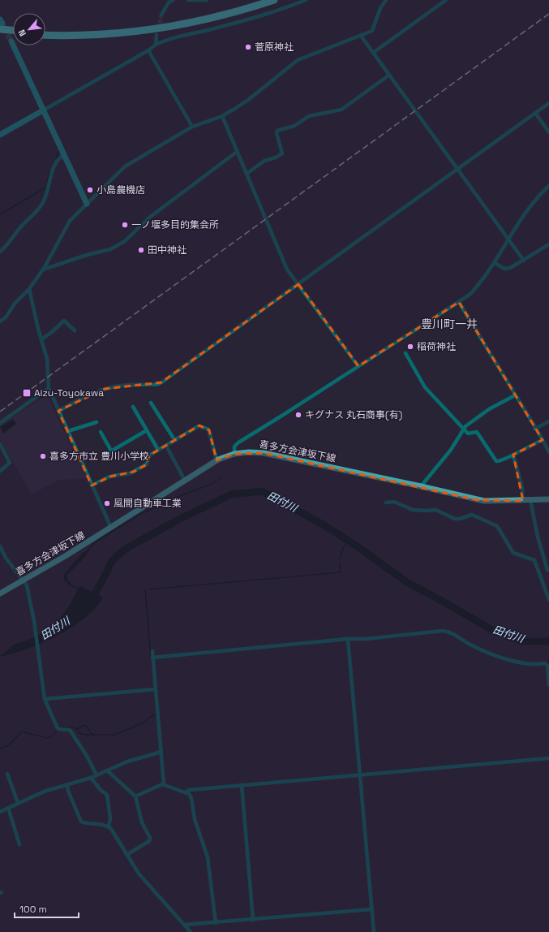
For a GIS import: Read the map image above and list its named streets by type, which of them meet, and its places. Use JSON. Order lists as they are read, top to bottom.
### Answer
{
  "streets": {
    "main road": ["喜多方会津坂下線"]
  },
  "districts": ["豊川町一井"],
  "water": ["田付川"],
  "places": {
    "other": [
      "菅原神社",
      "小島農機店",
      "一ノ堰多目的集会所",
      "田中神社",
      "稲荷神社",
      "キグナス 丸石商事(有)",
      "喜多方市立 豊川小学校",
      "風間自動車工業"
    ],
    "transit": ["Aizu-Toyokawa"]
  },
  "scale_bar": "100 m",
  "north": "bottom left"
}
